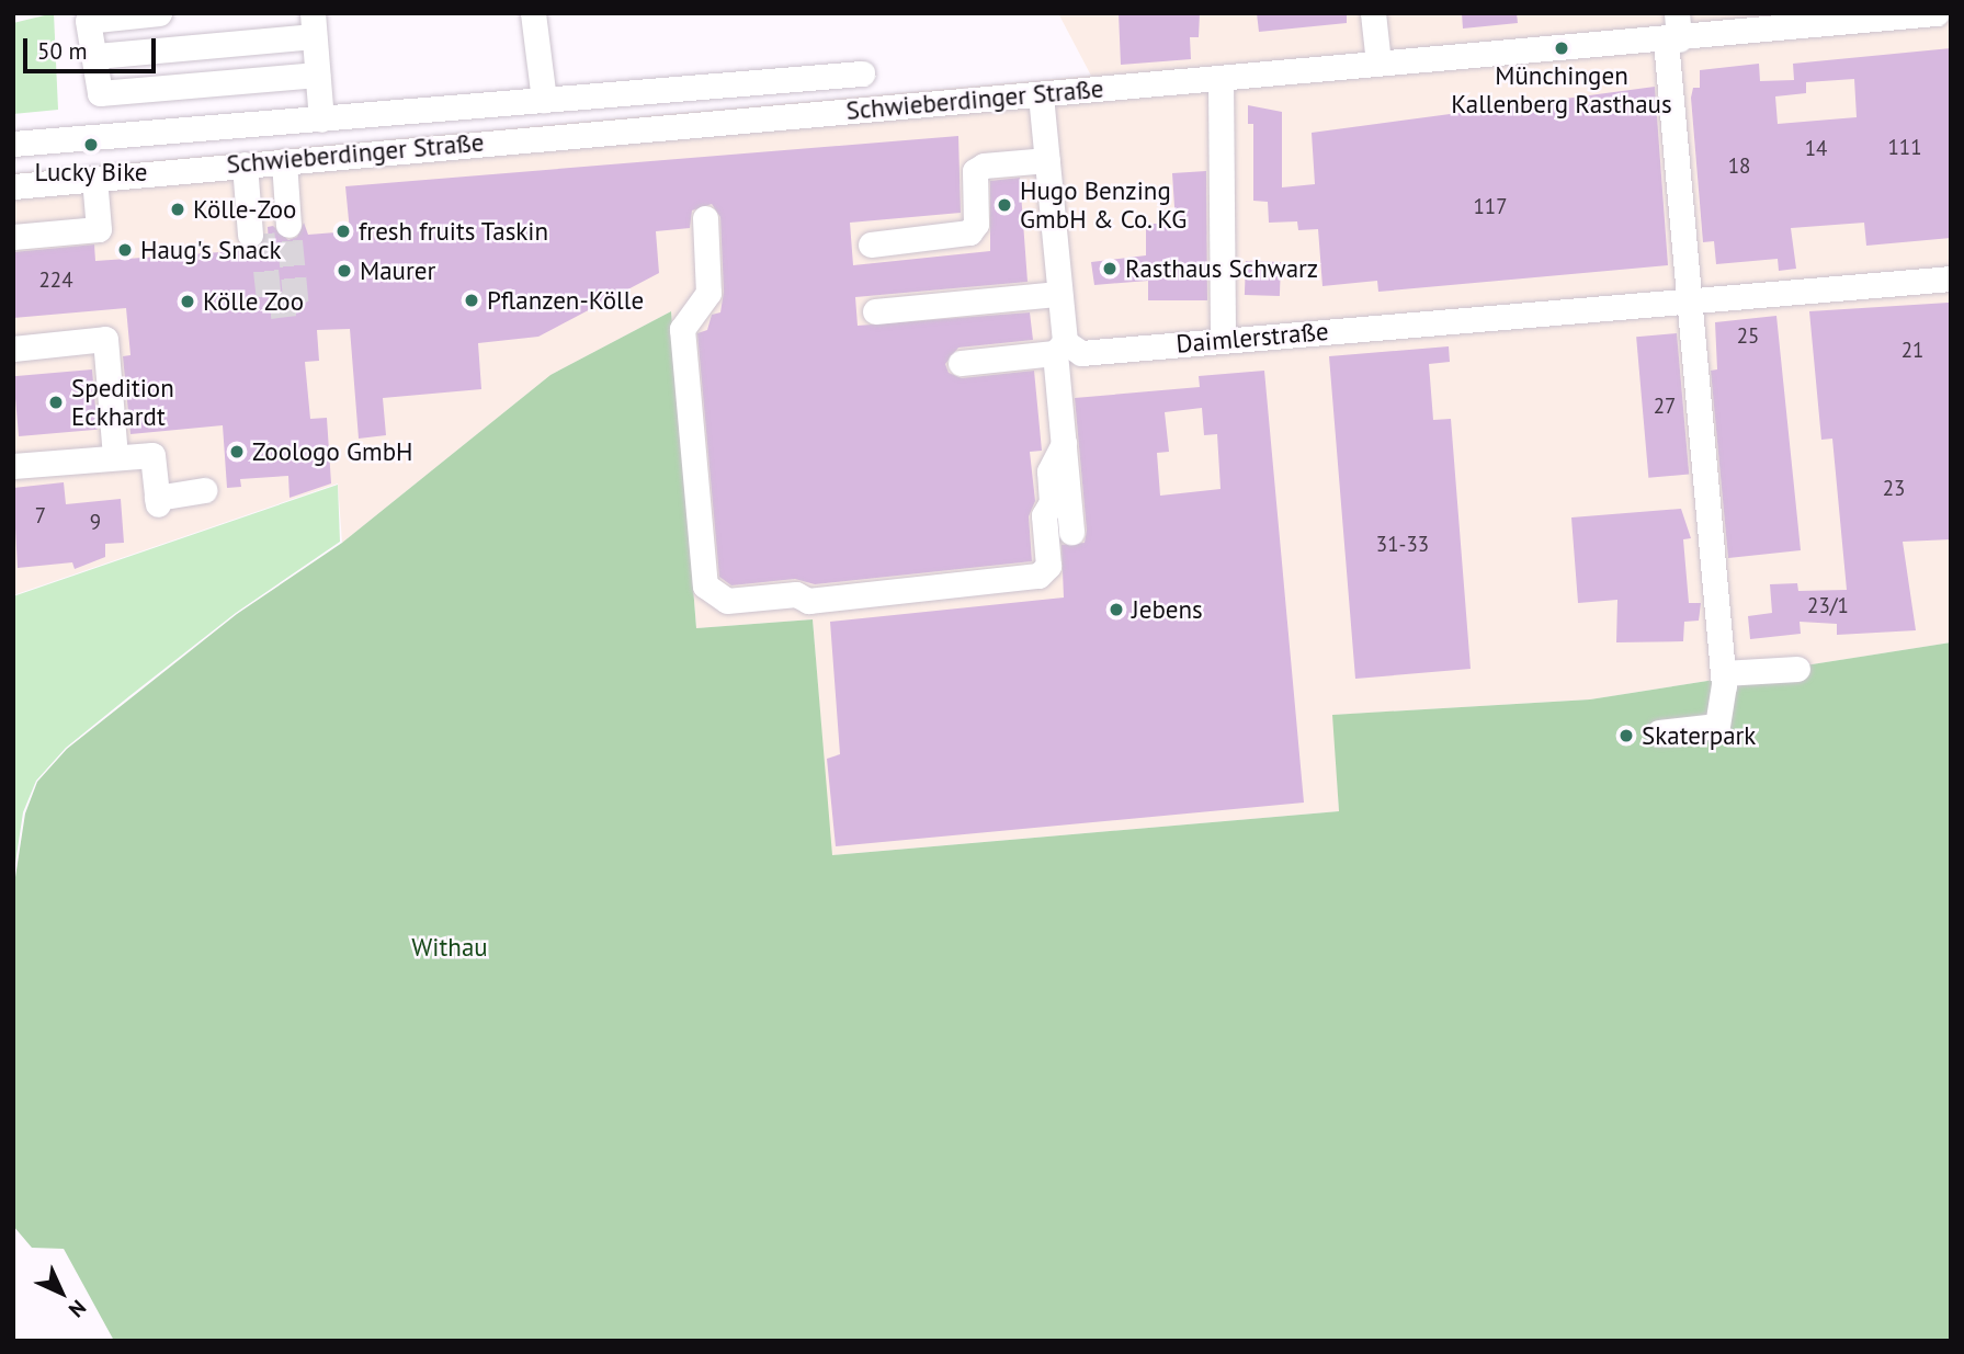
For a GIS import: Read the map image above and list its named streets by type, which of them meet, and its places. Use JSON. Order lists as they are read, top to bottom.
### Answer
{
  "streets": {
    "street": ["Schwieberdinger Straße", "Daimlerstraße"]
  },
  "parks": ["Withau"],
  "places": [
    "Münchingen Kallenberg Rasthaus",
    "Lucky Bike",
    "Hugo Benzing GmbH & Co. KG",
    "Kölle-Zoo",
    "fresh fruits Taskin",
    "Haug's Snack",
    "Rasthaus Schwarz",
    "Maurer",
    "Pflanzen-Kölle",
    "Kölle Zoo",
    "Spedition Eckhardt",
    "Zoologo GmbH",
    "Jebens",
    "Skaterpark"
  ],
  "house_numbers": [
    "111",
    "14",
    "18",
    "117",
    "224",
    "25",
    "21",
    "27",
    "23",
    "7",
    "9",
    "31-33",
    "23/1"
  ],
  "scale_bar": "50 m",
  "north": "bottom right"
}
